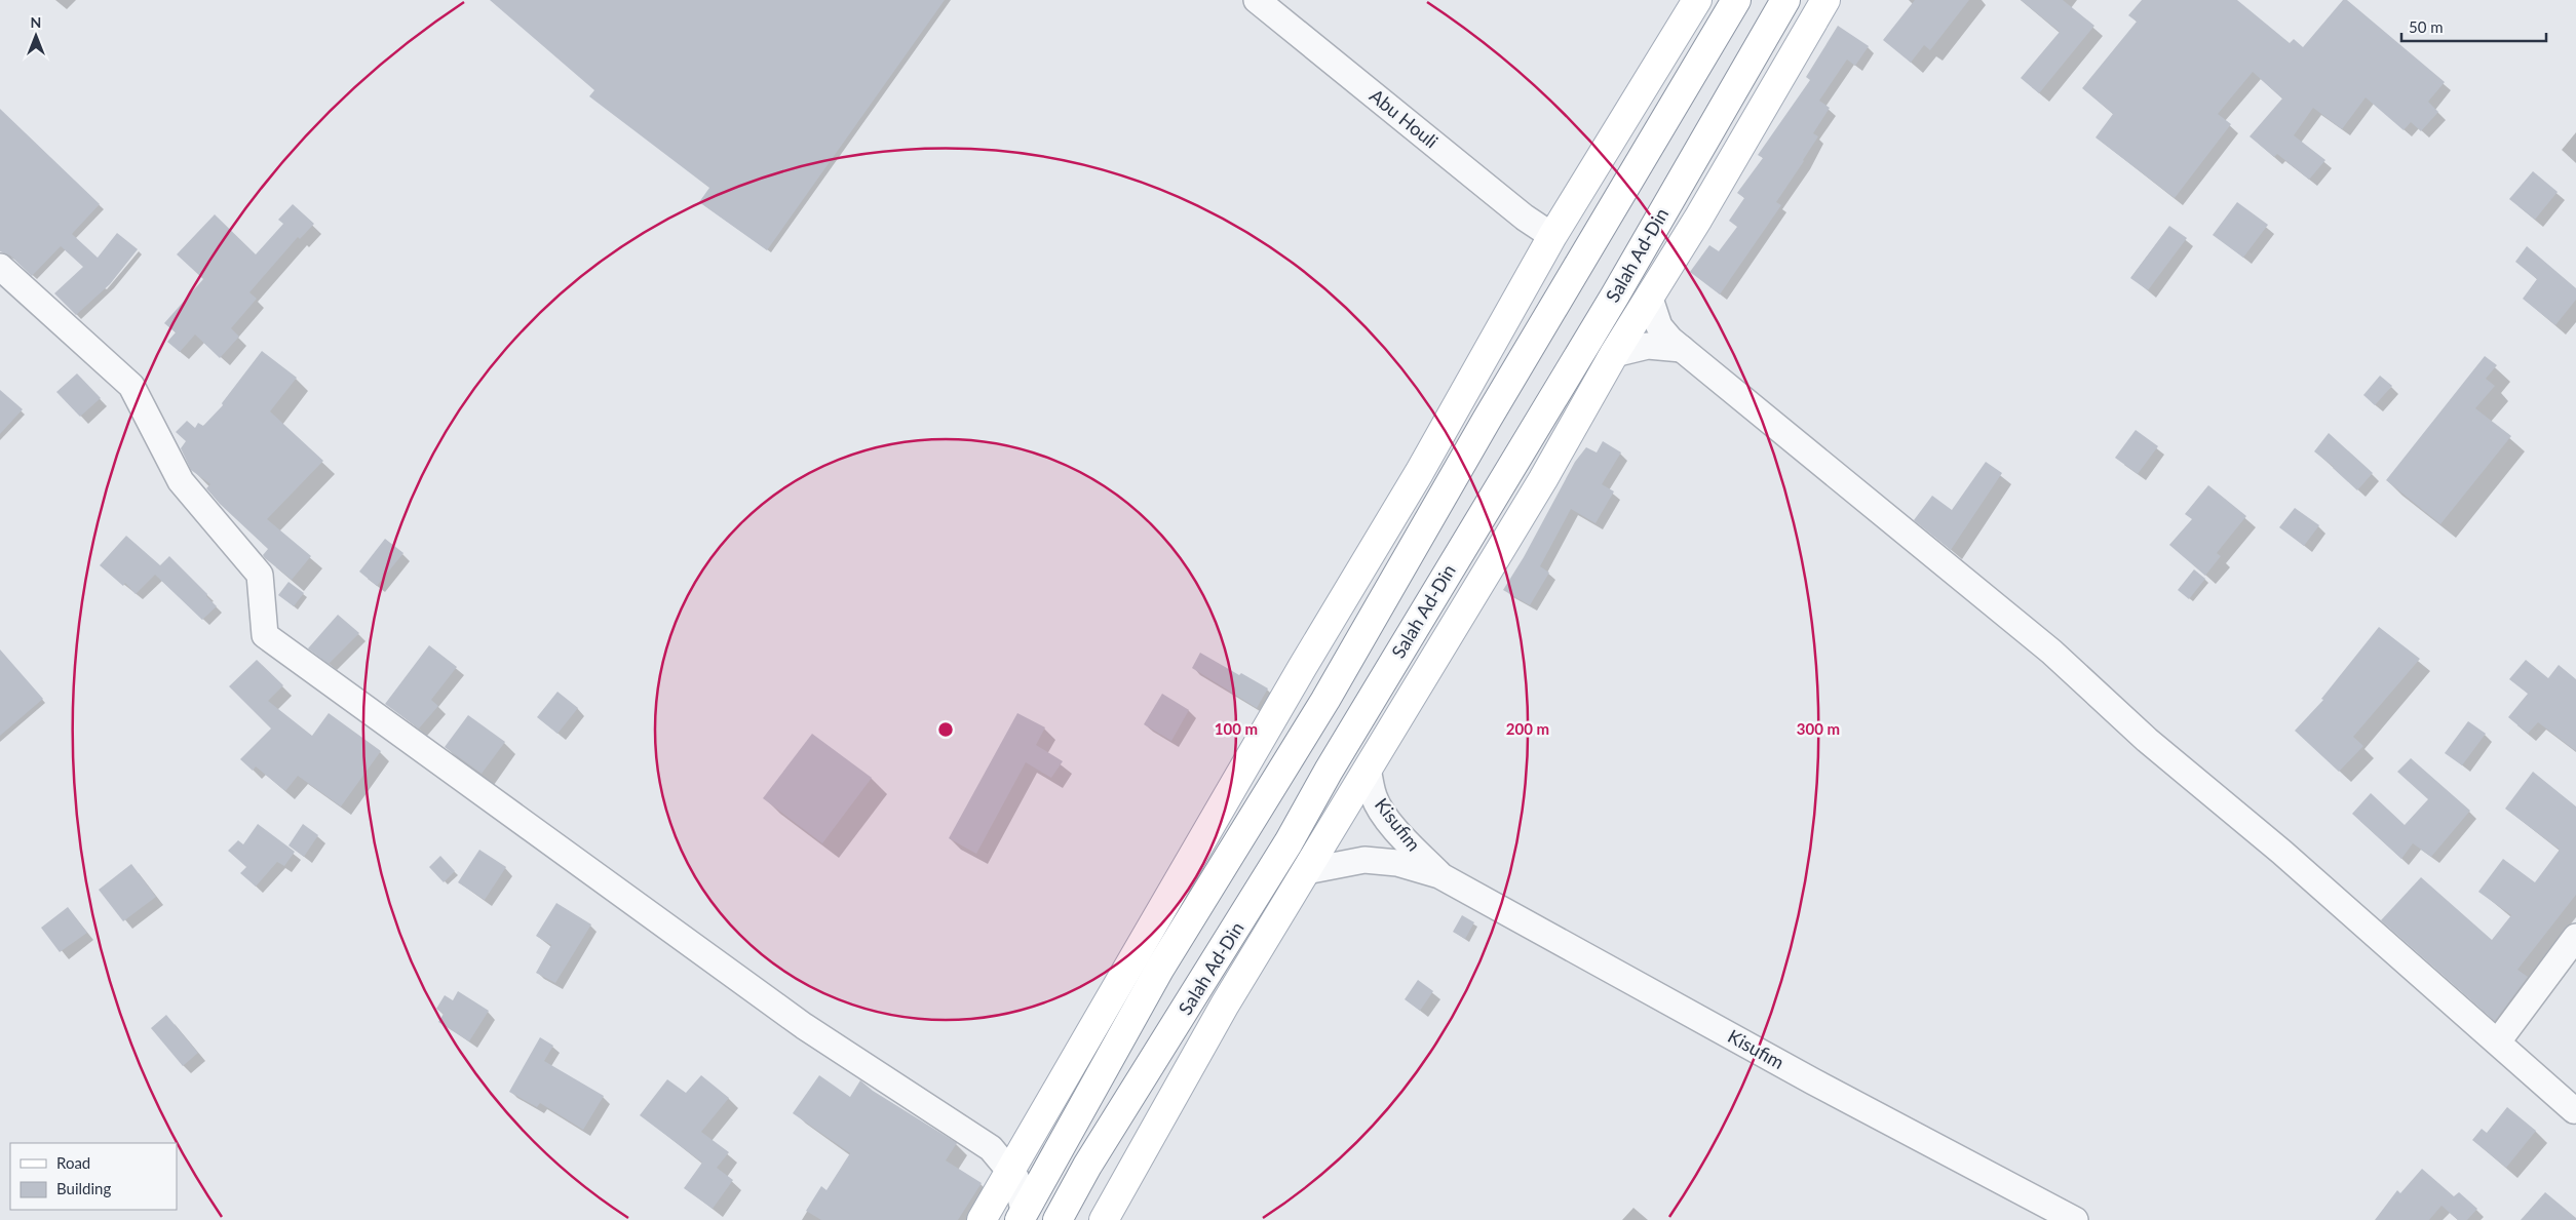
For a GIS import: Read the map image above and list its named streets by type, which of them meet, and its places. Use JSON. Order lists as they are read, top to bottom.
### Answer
{
  "streets": {
    "main road": ["Salah Ad-Din"],
    "street": ["Abu Houli", "Kisufim"]
  },
  "legend": ["Road", "Building"],
  "scale_bar": "50 m",
  "north": "top",
  "rings": ["100 m", "200 m", "300 m"]
}
